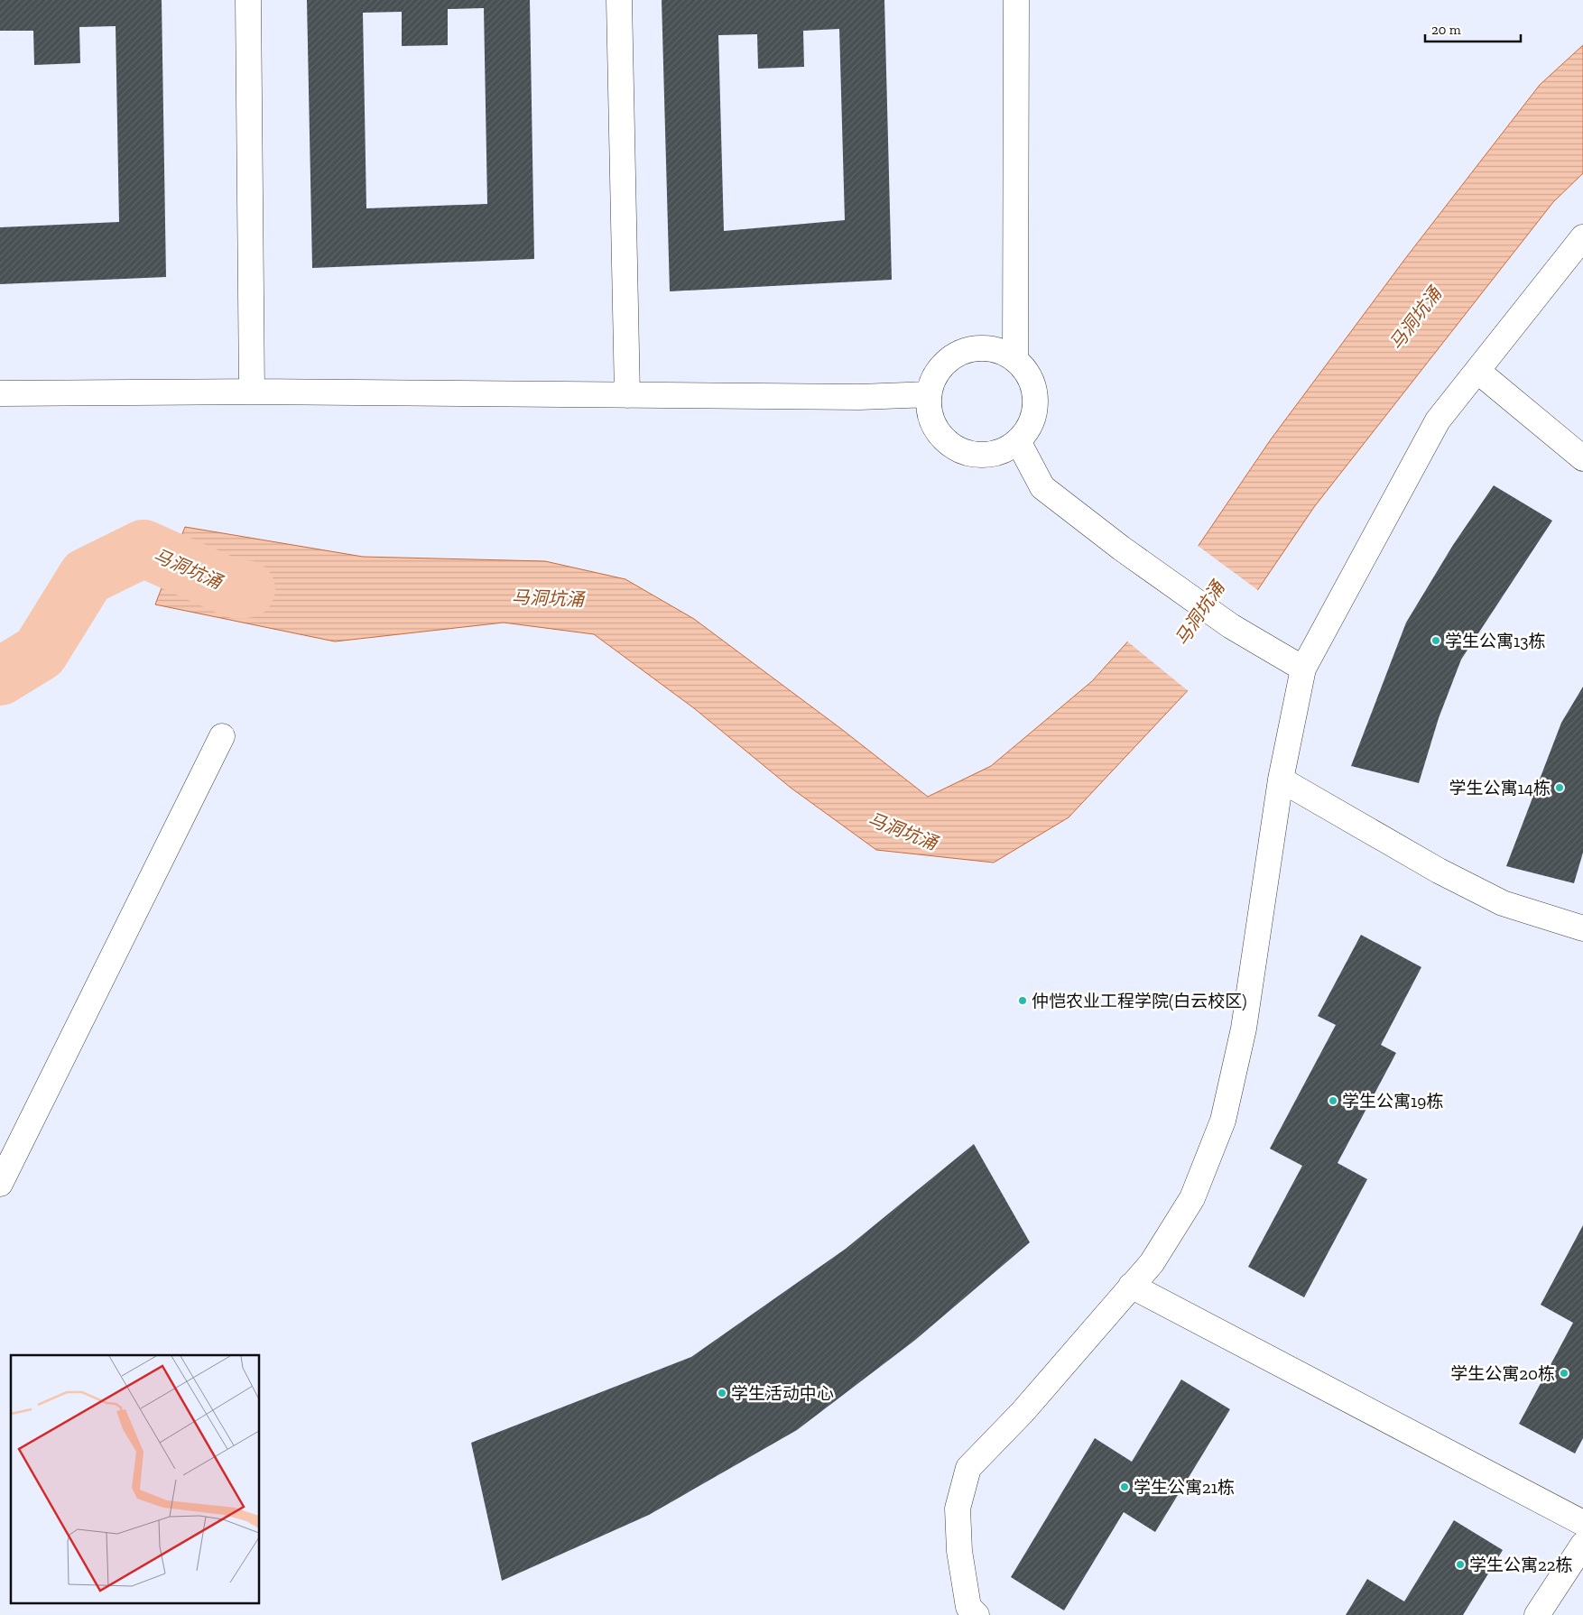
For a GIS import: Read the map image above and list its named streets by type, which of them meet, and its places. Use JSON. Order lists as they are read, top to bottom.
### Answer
{
  "water": ["马洞坑涌"],
  "places": [
    "学生公寓13栋",
    "学生公寓14栋",
    "仲恺农业工程学院(白云校区)",
    "学生公寓19栋",
    "学生公寓20栋",
    "学生活动中心",
    "学生公寓21栋",
    "学生公寓22栋"
  ],
  "scale_bar": "20 m"
}
